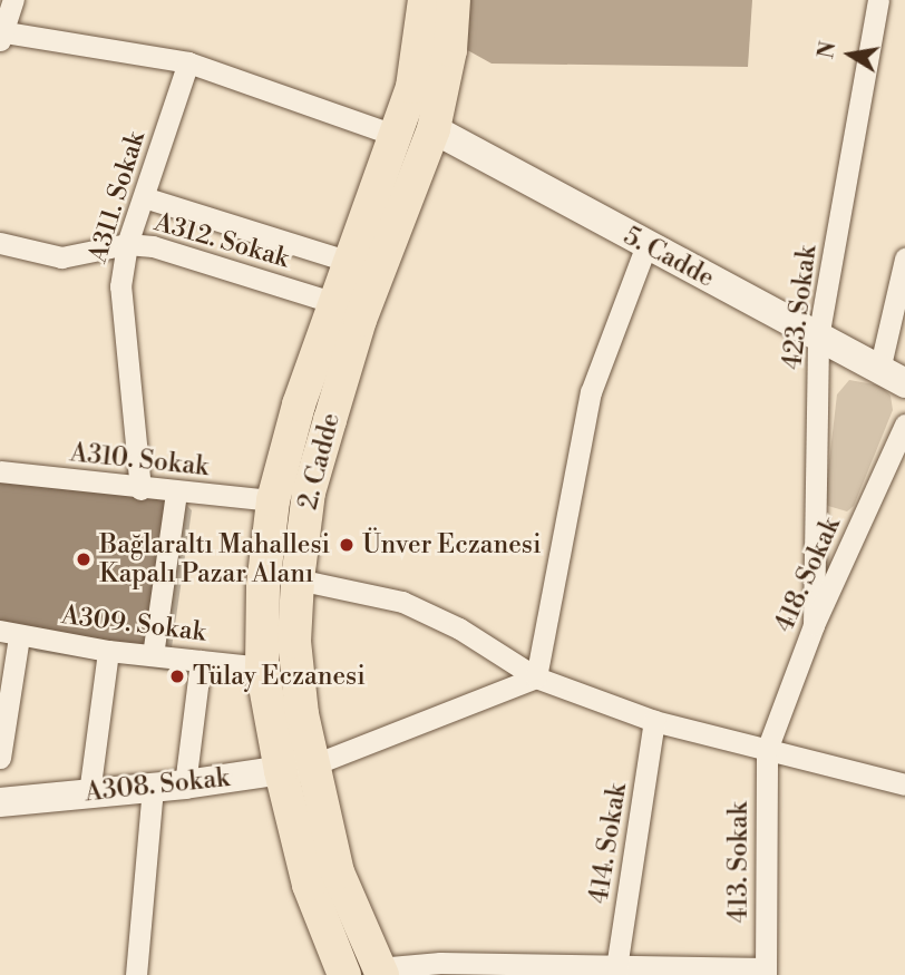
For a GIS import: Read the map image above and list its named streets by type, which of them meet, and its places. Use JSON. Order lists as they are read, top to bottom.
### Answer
{
  "streets": {
    "main road": ["5. Cadde", "2. Cadde", "A308. Sokak"],
    "street": [
      "A311. Sokak",
      "A312. Sokak",
      "423. Sokak",
      "A310. Sokak",
      "418. Sokak",
      "A309. Sokak",
      "414. Sokak",
      "413. Sokak"
    ]
  },
  "crossings": [
    ["A311. Sokak", "A312. Sokak"],
    ["A311. Sokak", "A310. Sokak"],
    ["A312. Sokak", "2. Cadde"],
    ["5. Cadde", "423. Sokak"],
    ["5. Cadde", "2. Cadde"],
    ["423. Sokak", "418. Sokak"],
    ["A310. Sokak", "2. Cadde"],
    ["2. Cadde", "A309. Sokak"],
    ["2. Cadde", "A308. Sokak"],
    ["418. Sokak", "413. Sokak"]
  ],
  "places": ["Ünver Eczanesi", "Bağlaraltı Mahallesi Kapalı Pazar Alanı", "Tülay Eczanesi"],
  "north": "left"
}
